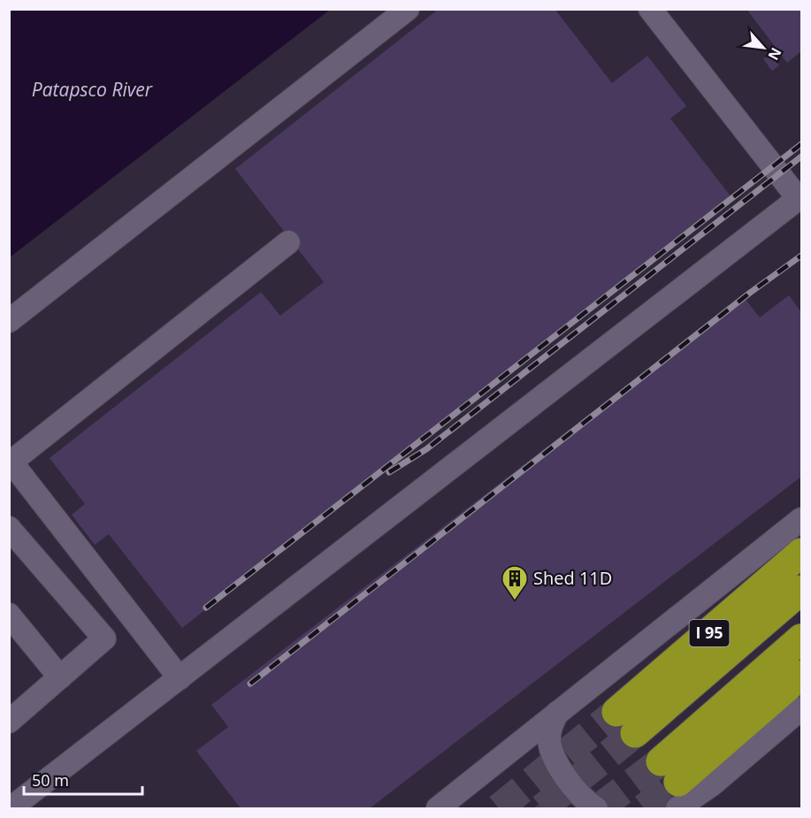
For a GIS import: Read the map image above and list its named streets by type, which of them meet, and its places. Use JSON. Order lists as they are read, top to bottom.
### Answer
{
  "streets": {
    "highway": ["I 95"]
  },
  "water": ["Patapsco River"],
  "places": {
    "building": ["Shed 11D"]
  },
  "scale_bar": "50 m",
  "north": "bottom right"
}
